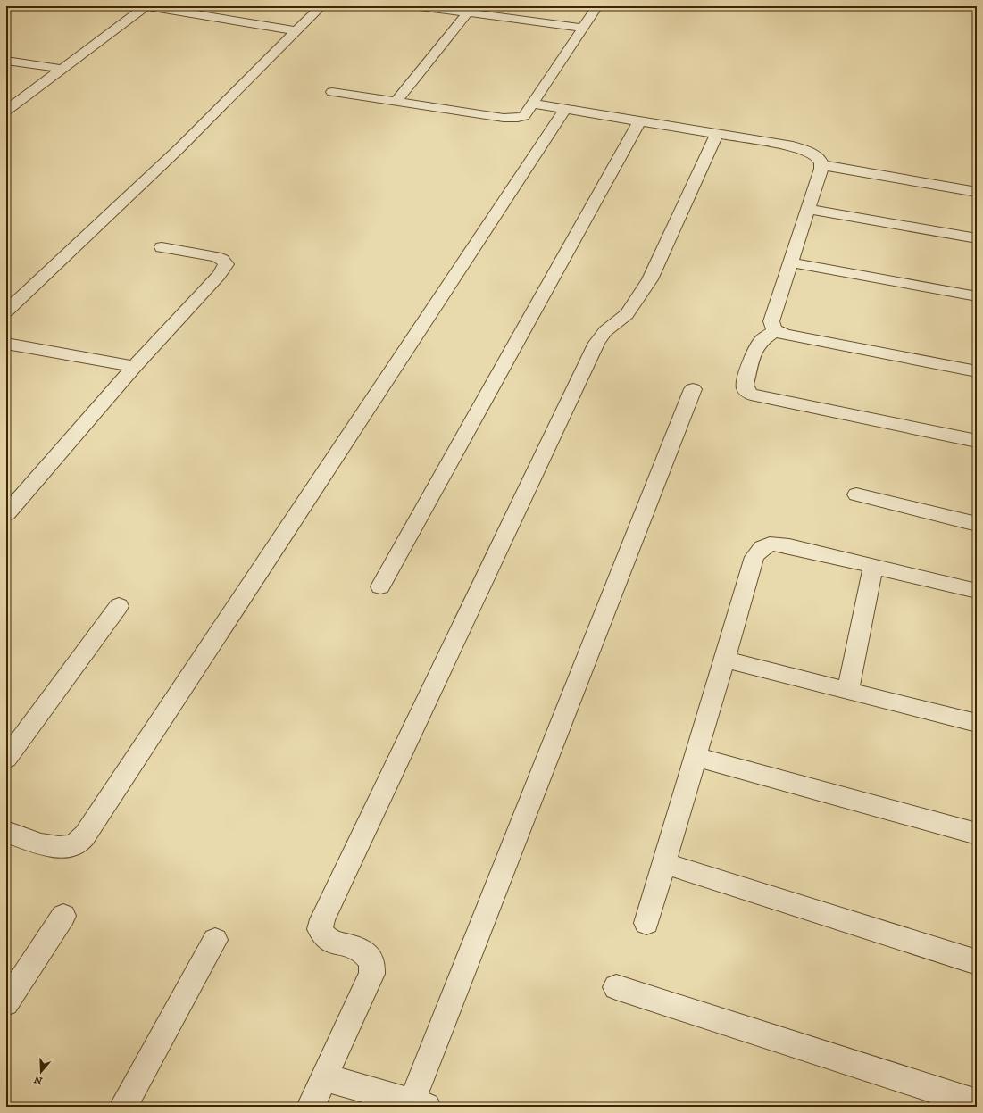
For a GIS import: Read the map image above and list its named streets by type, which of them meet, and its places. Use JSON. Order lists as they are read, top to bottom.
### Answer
{
  "north": "bottom"
}
